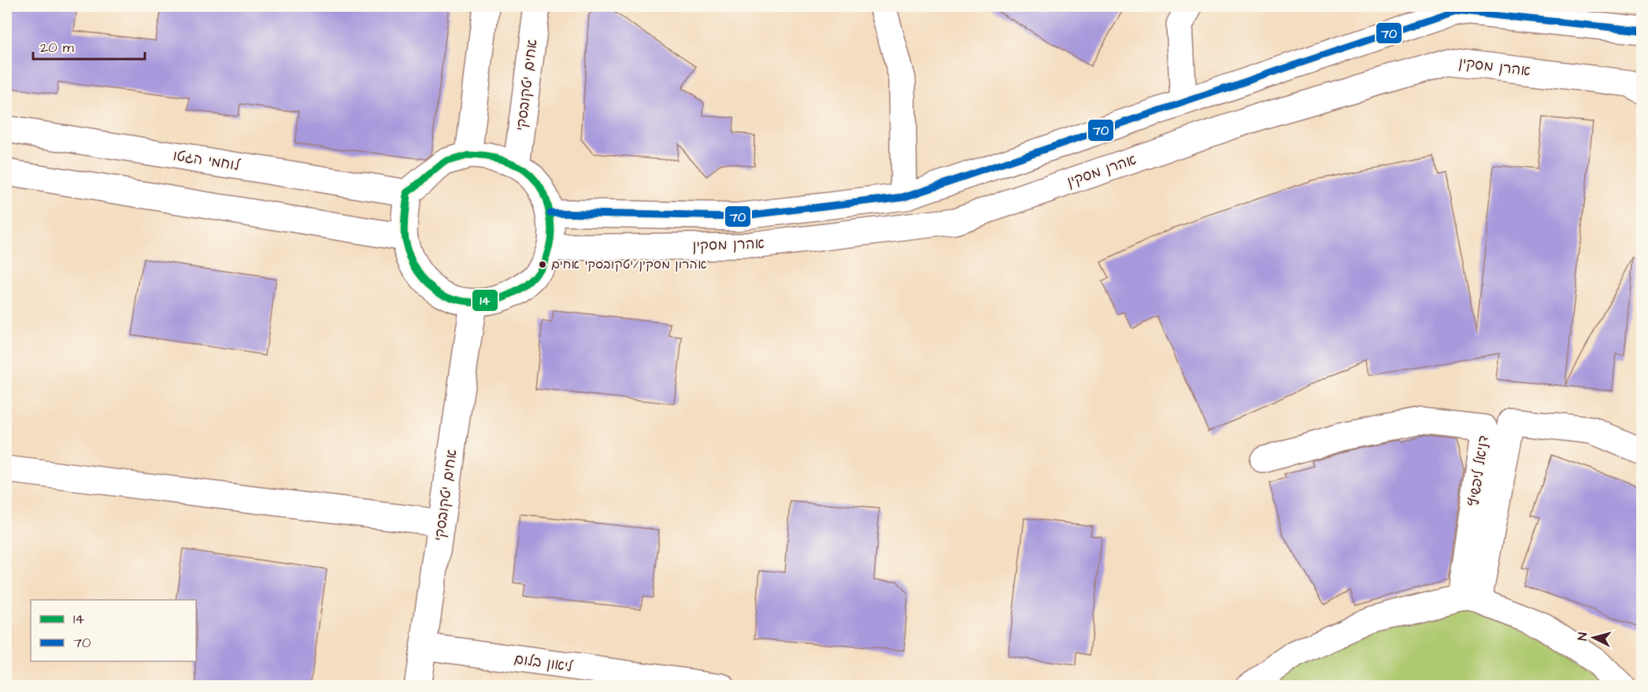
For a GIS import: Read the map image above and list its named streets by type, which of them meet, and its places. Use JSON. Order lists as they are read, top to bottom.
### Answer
{
  "streets": {
    "street": [
      "אהרן מסקין",
      "אחים יטקובסקי",
      "לוחמי הגטו",
      "דניאל ליפשיץ",
      "ליאון בלום"
    ]
  },
  "crossings": [
    ["אהרן מסקין", "אחים יטקובסקי"],
    ["אהרן מסקין", "לוחמי הגטו"],
    ["אחים יטקובסקי", "לוחמי הגטו"],
    ["אחים יטקובסקי", "ליאון בלום"]
  ],
  "places": ["אהרון מסקין/יטקובסקי אחים"],
  "lines": ["transit line 70", "transit line 14"],
  "legend": ["14", "70"],
  "scale_bar": "20 m",
  "north": "left"
}
